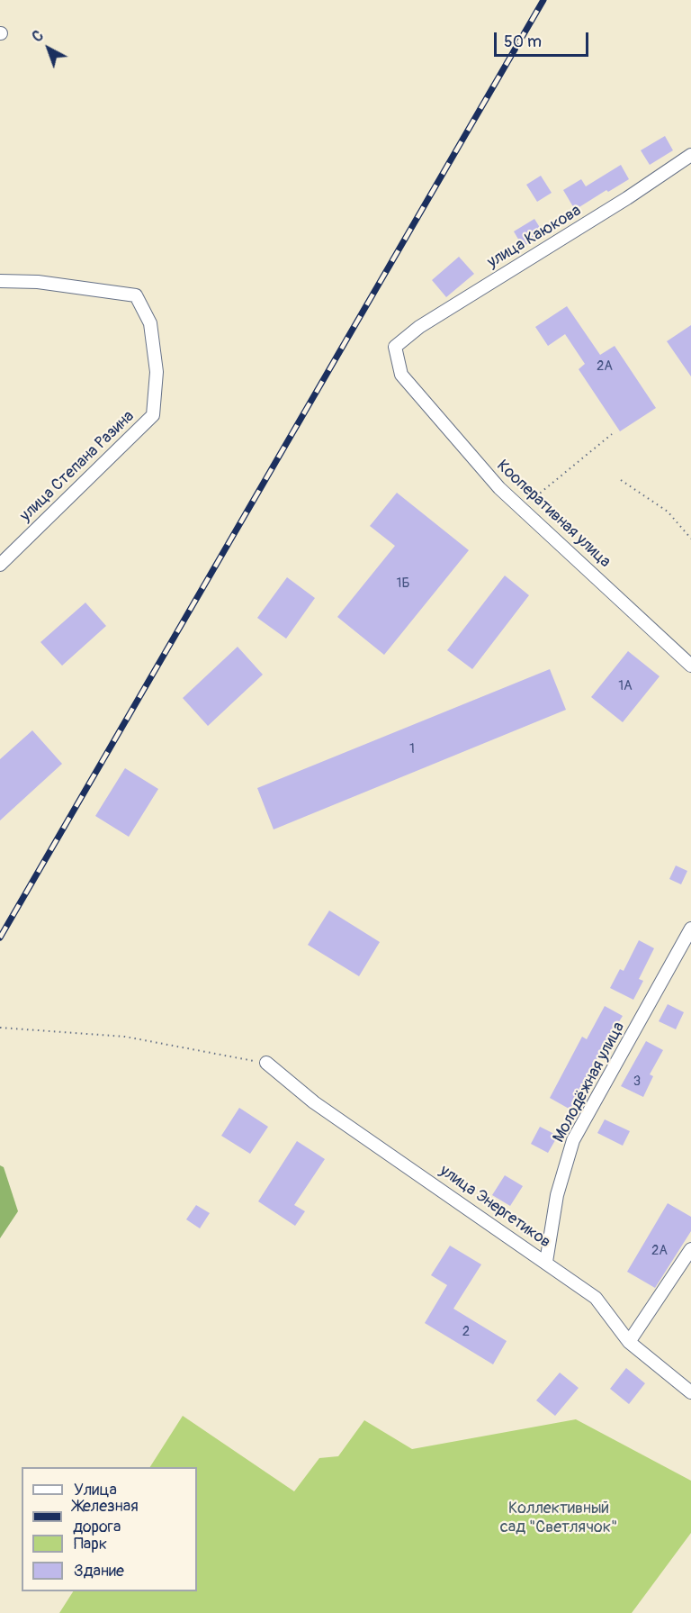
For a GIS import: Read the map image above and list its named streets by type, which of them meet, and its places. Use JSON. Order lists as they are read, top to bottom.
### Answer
{
  "streets": {
    "street": [
      "улица Каюкова",
      "улица Степана Разина",
      "Кооперативная улица",
      "Молодёжная улица",
      "улица Энергетиков"
    ]
  },
  "crossings": [
    ["улица Каюкова", "Кооперативная улица"],
    ["Молодёжная улица", "улица Энергетиков"]
  ],
  "parks": ["Коллективный сад \"Светлячок\""],
  "house_numbers": [
    "2А",
    "1Б",
    "1А",
    "1",
    "3",
    "2А",
    "2"
  ],
  "legend": [
    "Улица",
    "Железная дорога",
    "Парк",
    "Здание"
  ],
  "scale_bar": "50 m",
  "north": "top left"
}
